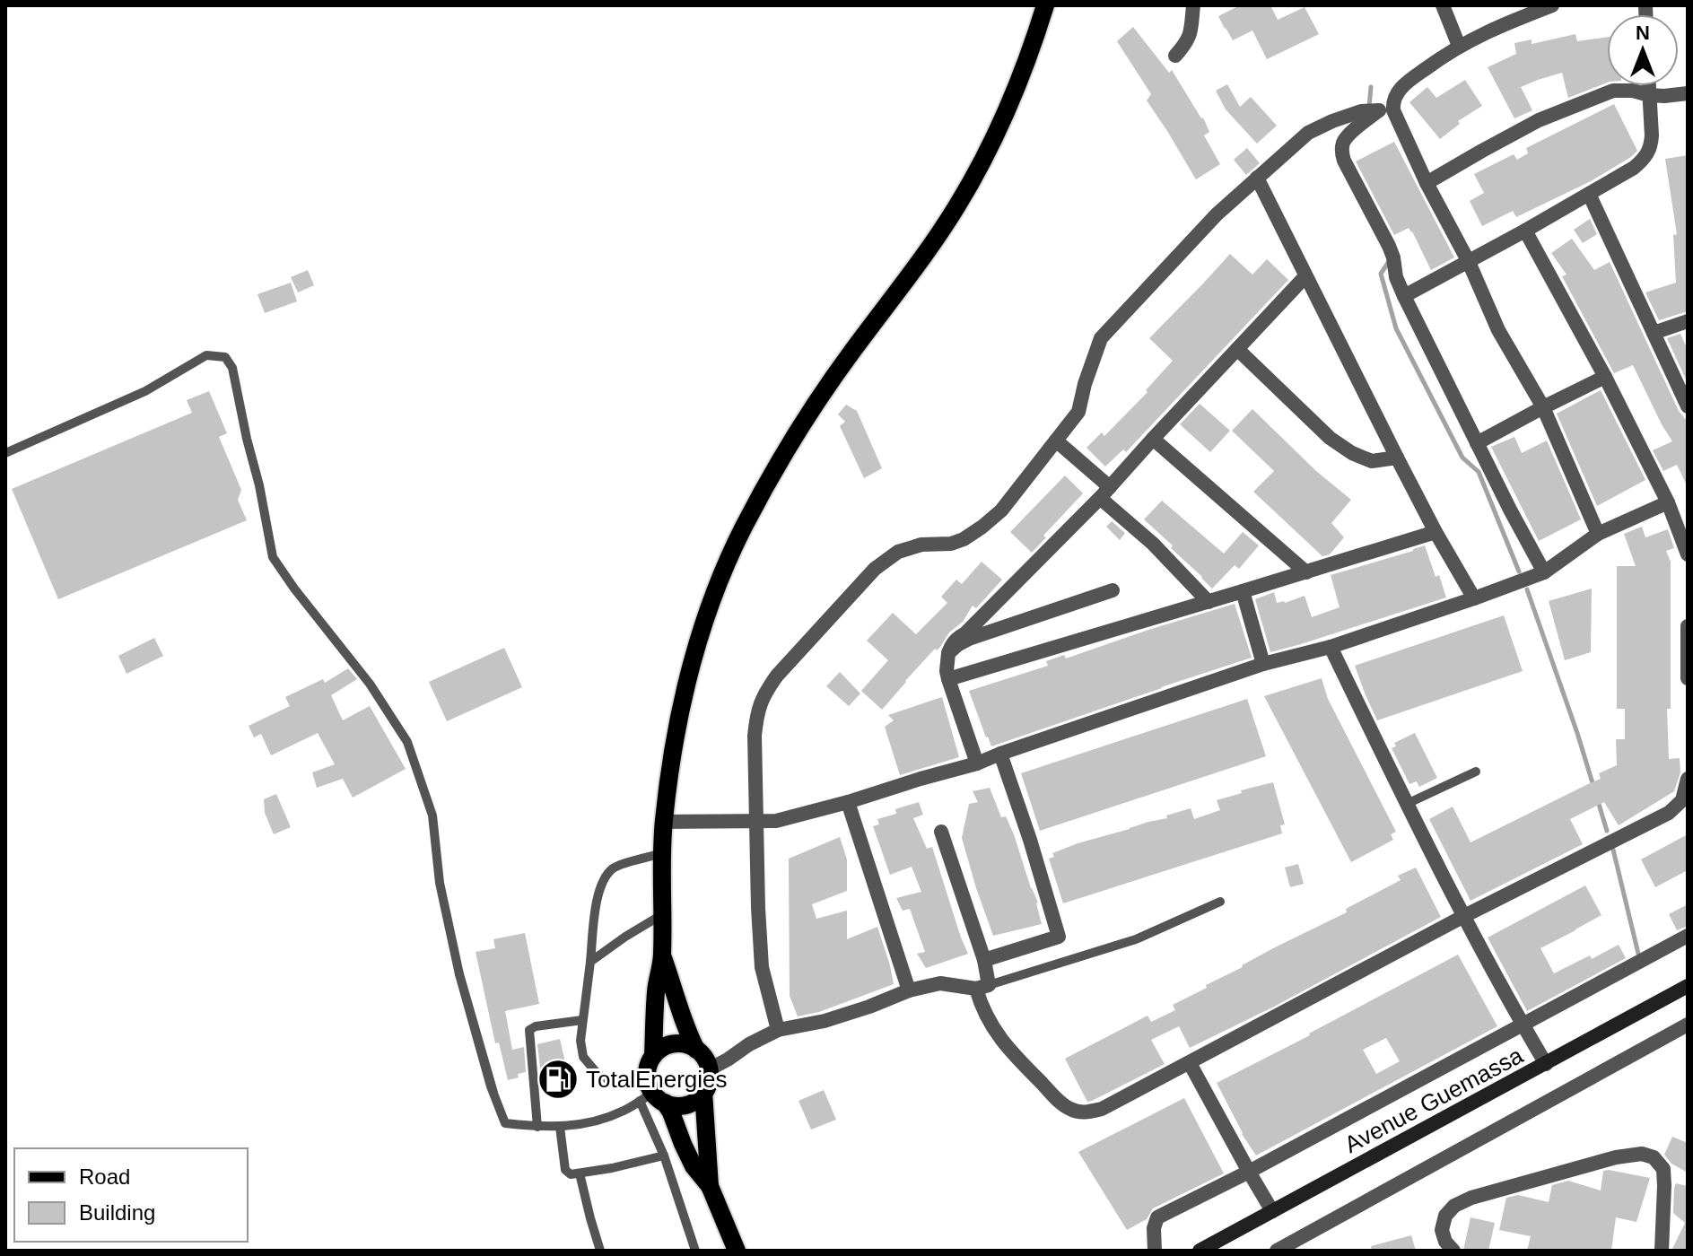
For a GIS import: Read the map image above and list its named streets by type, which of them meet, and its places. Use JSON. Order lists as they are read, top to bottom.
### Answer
{
  "streets": {
    "main road": ["Avenue Guemassa"]
  },
  "places": {
    "fuel station": ["TotalEnergies"]
  },
  "legend": ["Road", "Building"],
  "north": "top"
}
